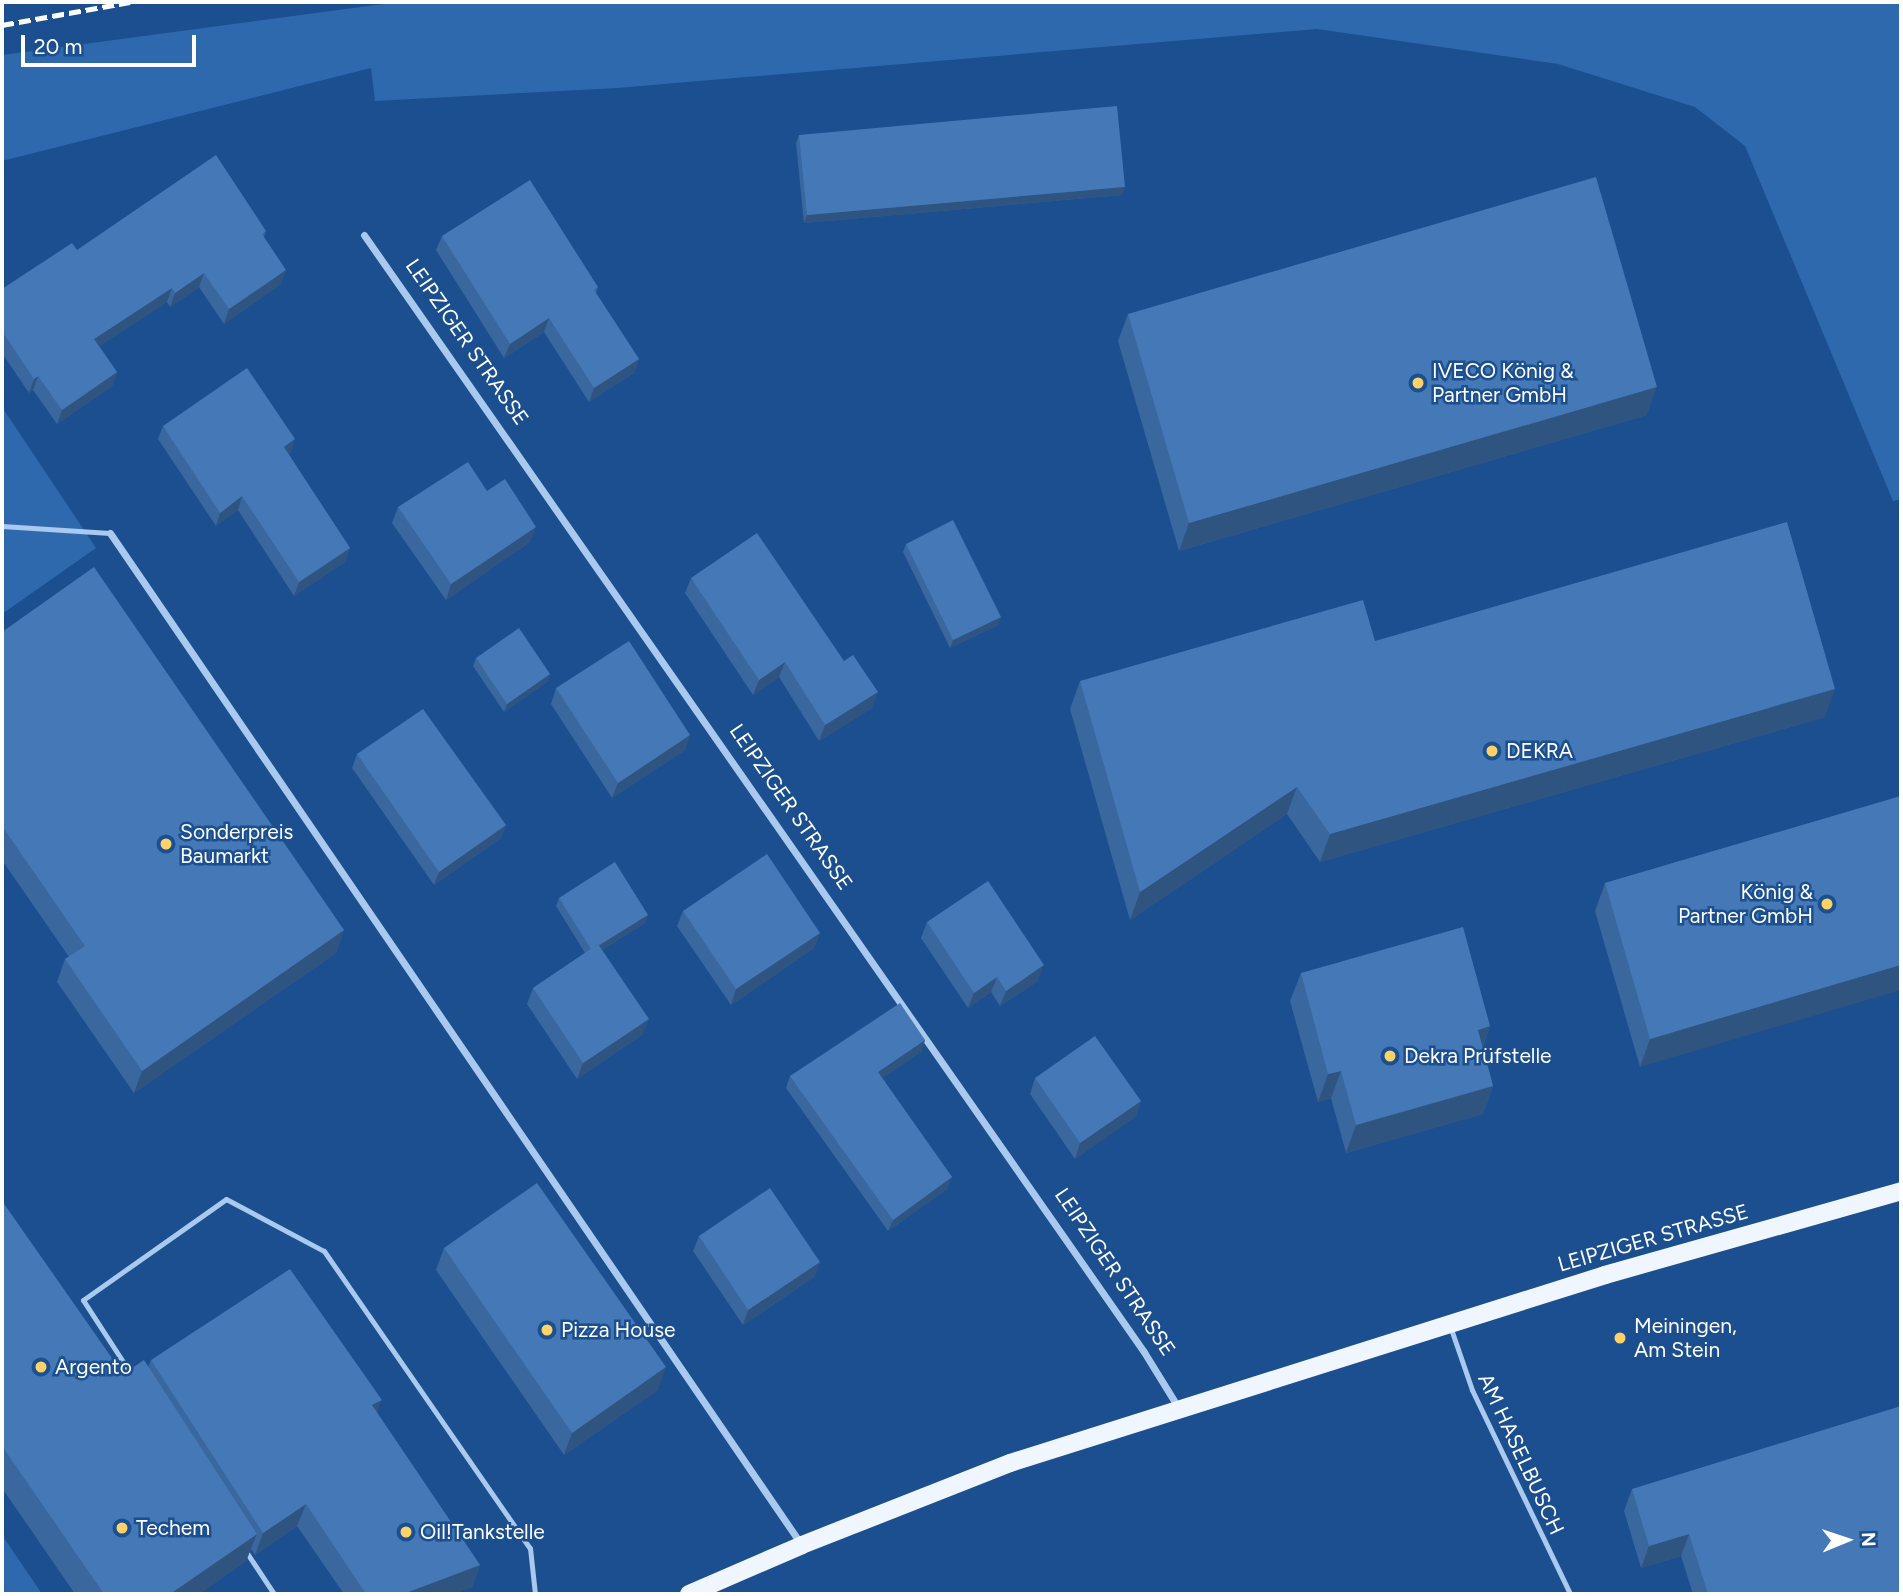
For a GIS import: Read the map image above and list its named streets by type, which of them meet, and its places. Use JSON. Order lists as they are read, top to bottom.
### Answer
{
  "streets": {
    "main road": ["LEIPZIGER STRASSE"],
    "lane": ["AM HASELBUSCH"]
  },
  "crossings": [
    ["LEIPZIGER STRASSE", "AM HASELBUSCH"]
  ],
  "places": [
    "IVECO König & Partner GmbH",
    "DEKRA",
    "Sonderpreis Baumarkt",
    "König & Partner GmbH",
    "Dekra Prüfstelle",
    "Pizza House",
    "Meiningen, Am Stein",
    "Argento",
    "Techem",
    "Oil!Tankstelle"
  ],
  "scale_bar": "20 m",
  "north": "right"
}
